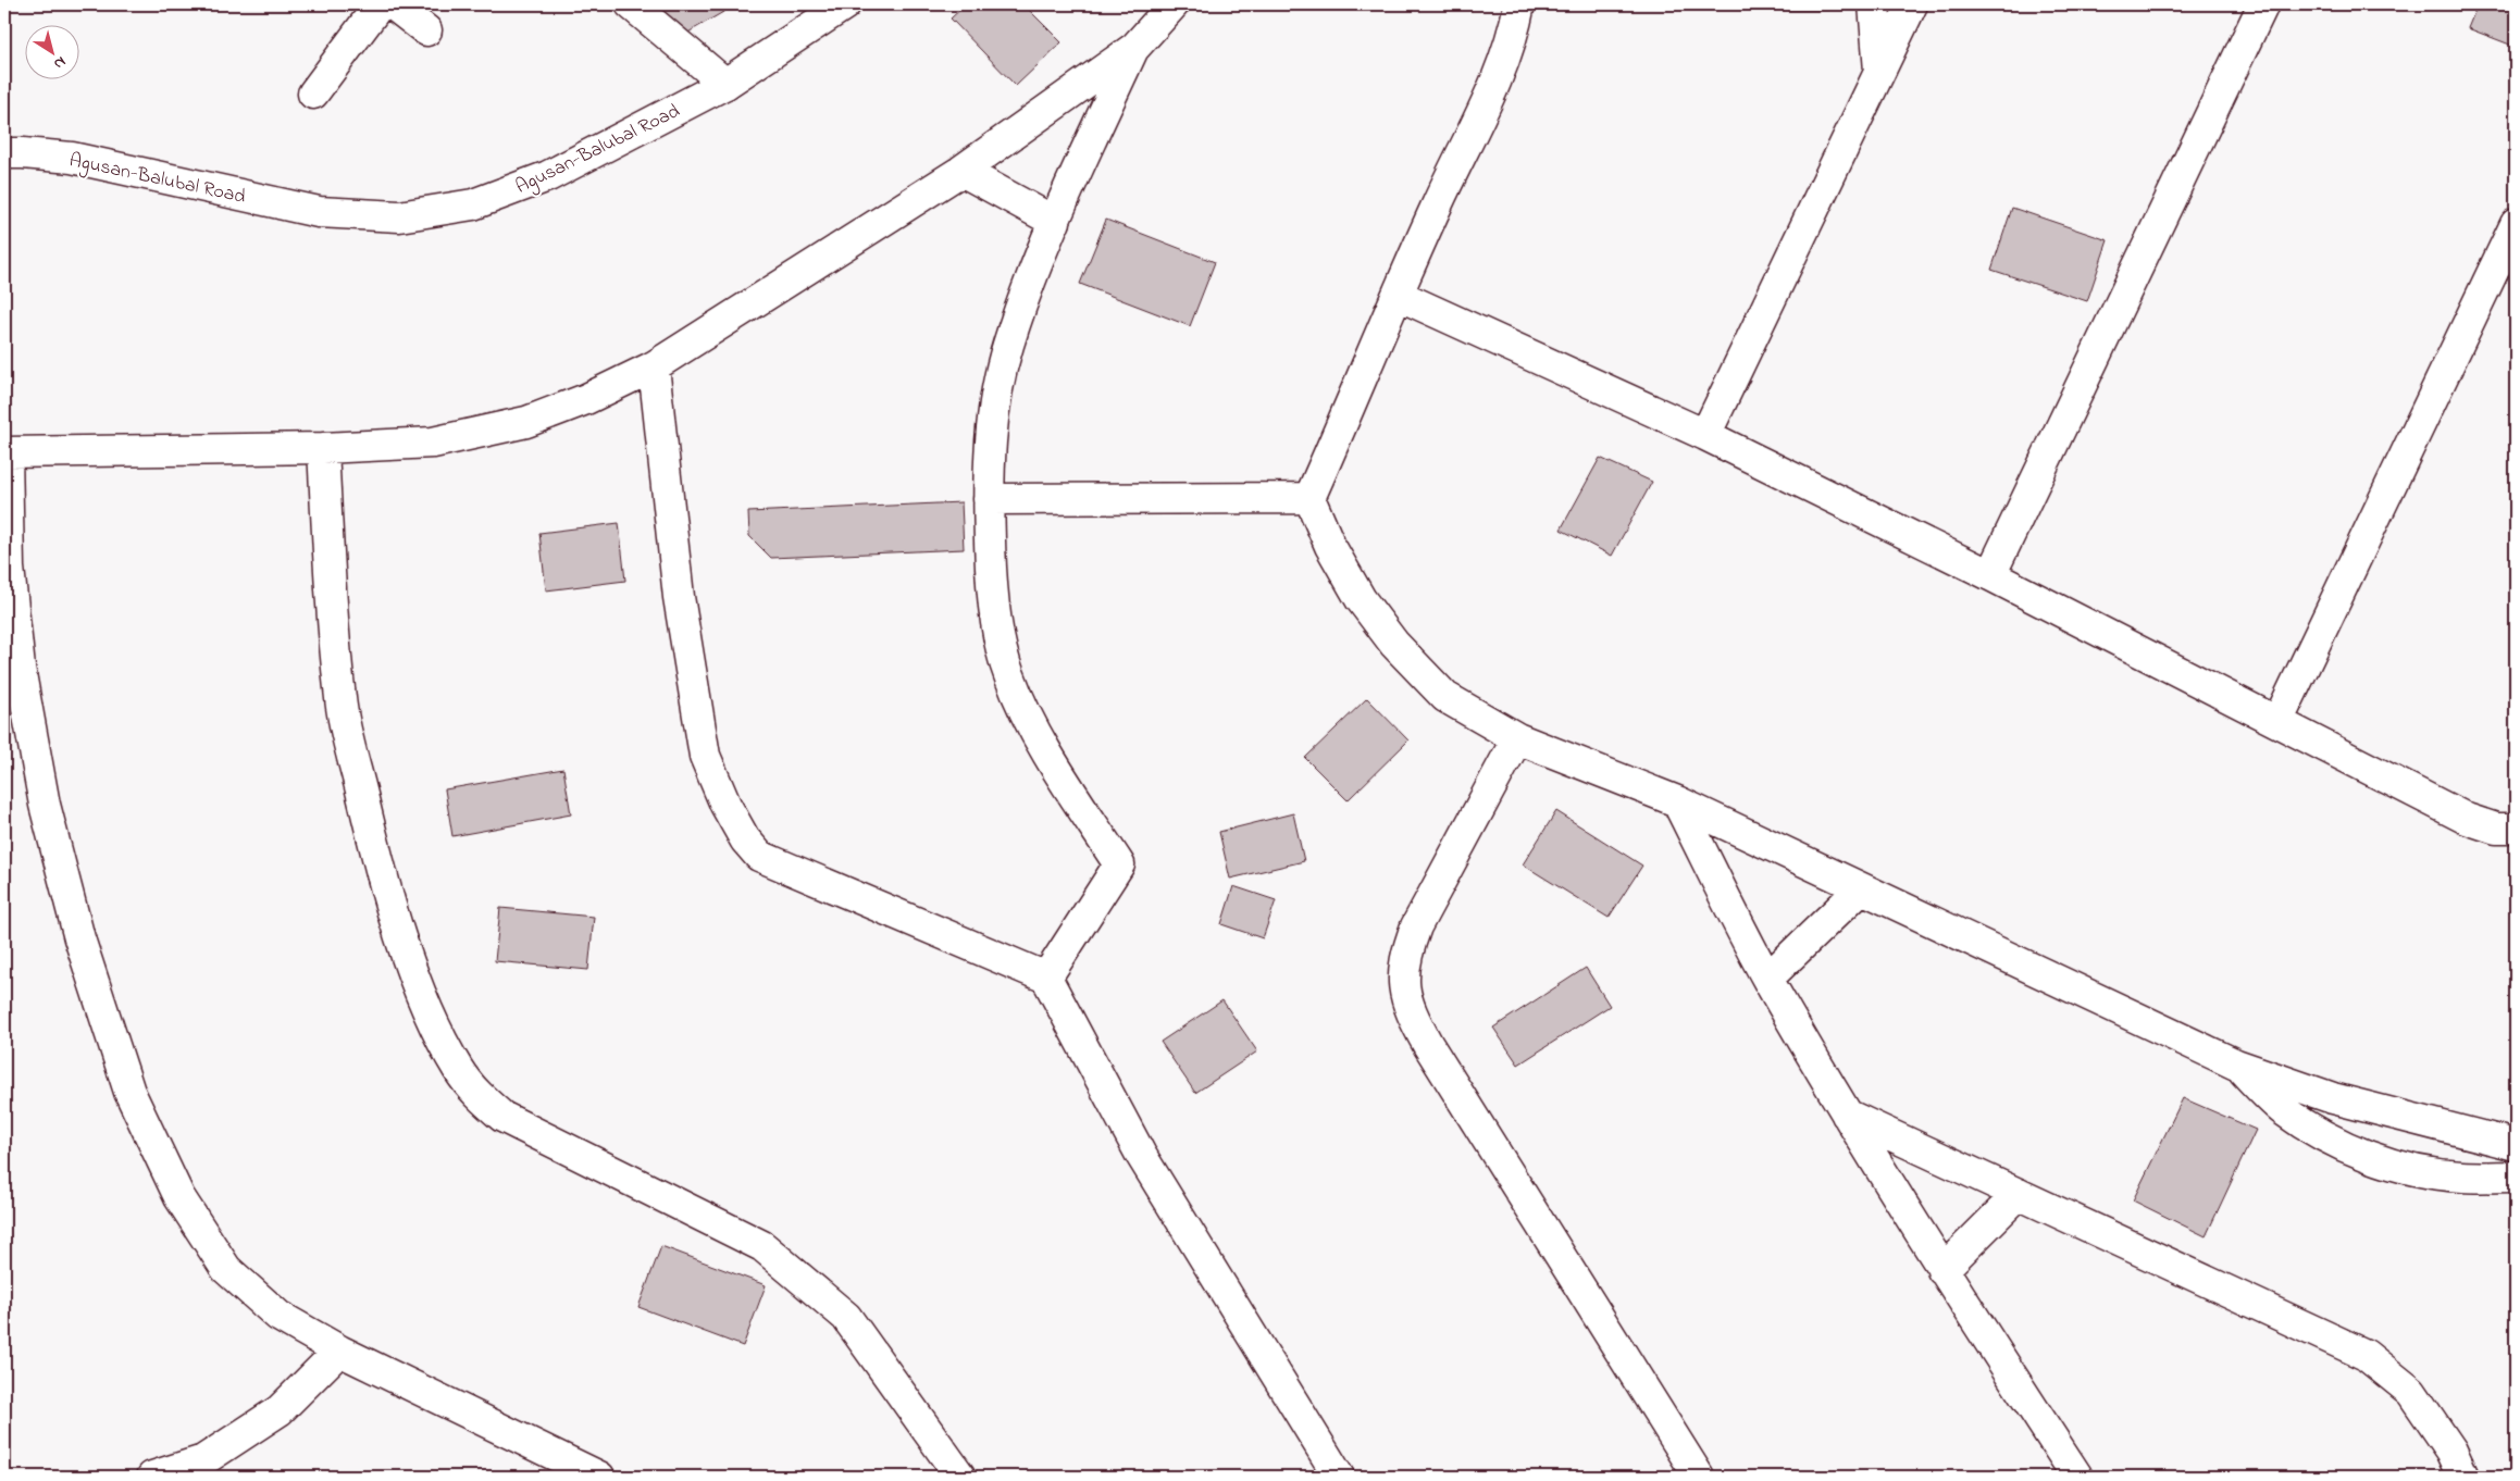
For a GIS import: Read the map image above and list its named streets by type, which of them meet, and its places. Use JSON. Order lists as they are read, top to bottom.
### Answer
{
  "streets": {
    "street": ["Agusan-Balubal Road"]
  },
  "north": "bottom right"
}
